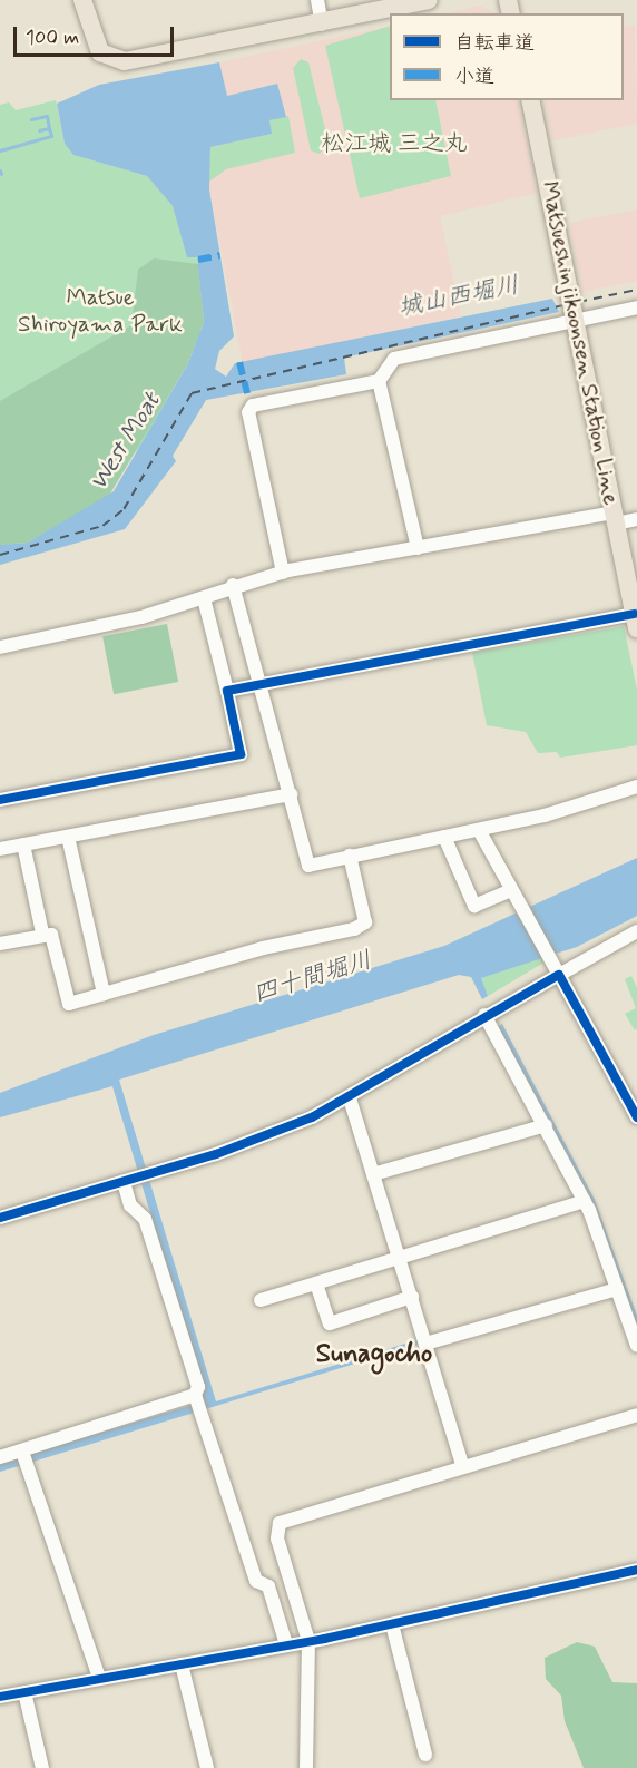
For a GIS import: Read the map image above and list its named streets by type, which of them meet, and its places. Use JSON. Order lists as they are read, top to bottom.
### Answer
{
  "streets": {
    "main road": ["Matsueshinjikoonsen Station Line"]
  },
  "districts": ["Sunagocho"],
  "water": ["城山西堀川", "West Moat", "四十間堀川"],
  "parks": ["松江城 三之丸", "Matsue Shiroyama Park"],
  "legend": ["自転車道", "小道"],
  "scale_bar": "100 m"
}
